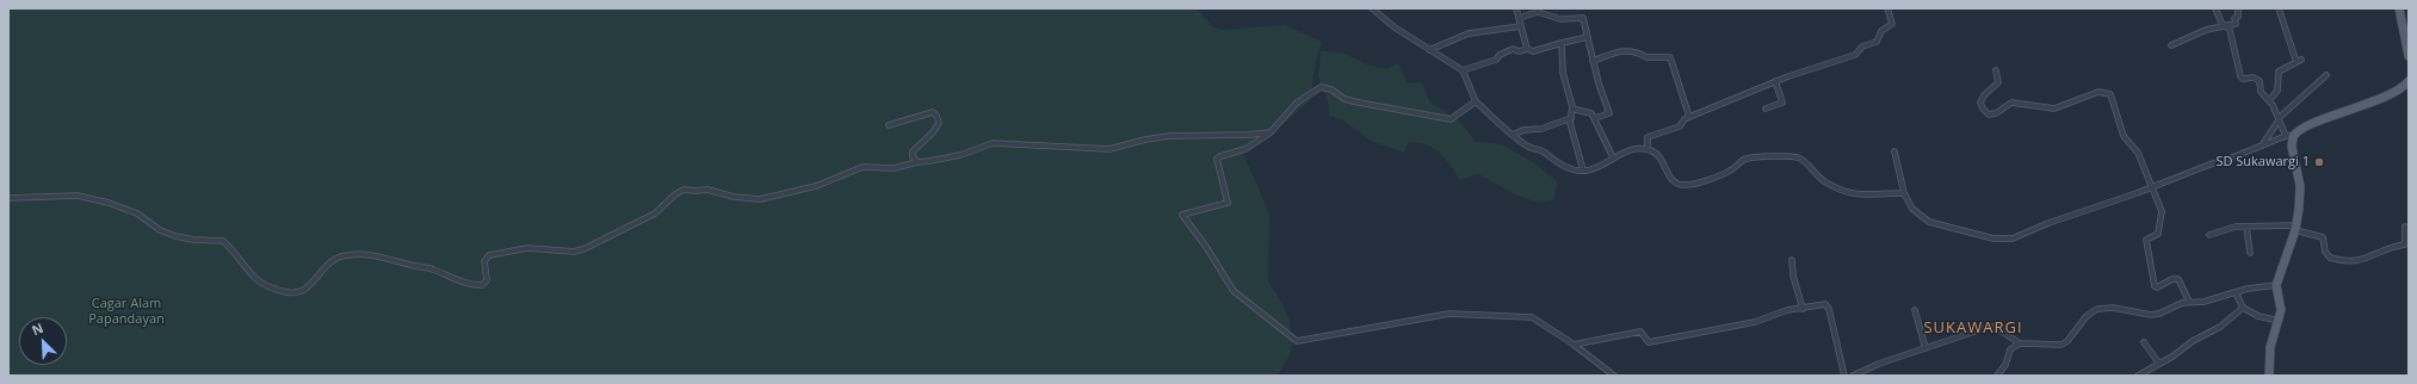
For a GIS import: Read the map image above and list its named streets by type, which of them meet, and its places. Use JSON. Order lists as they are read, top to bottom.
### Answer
{
  "districts": ["SUKAWARGI"],
  "parks": ["Cagar Alam Papandayan"],
  "places": ["SD Sukawargi 1"],
  "north": "top left"
}
